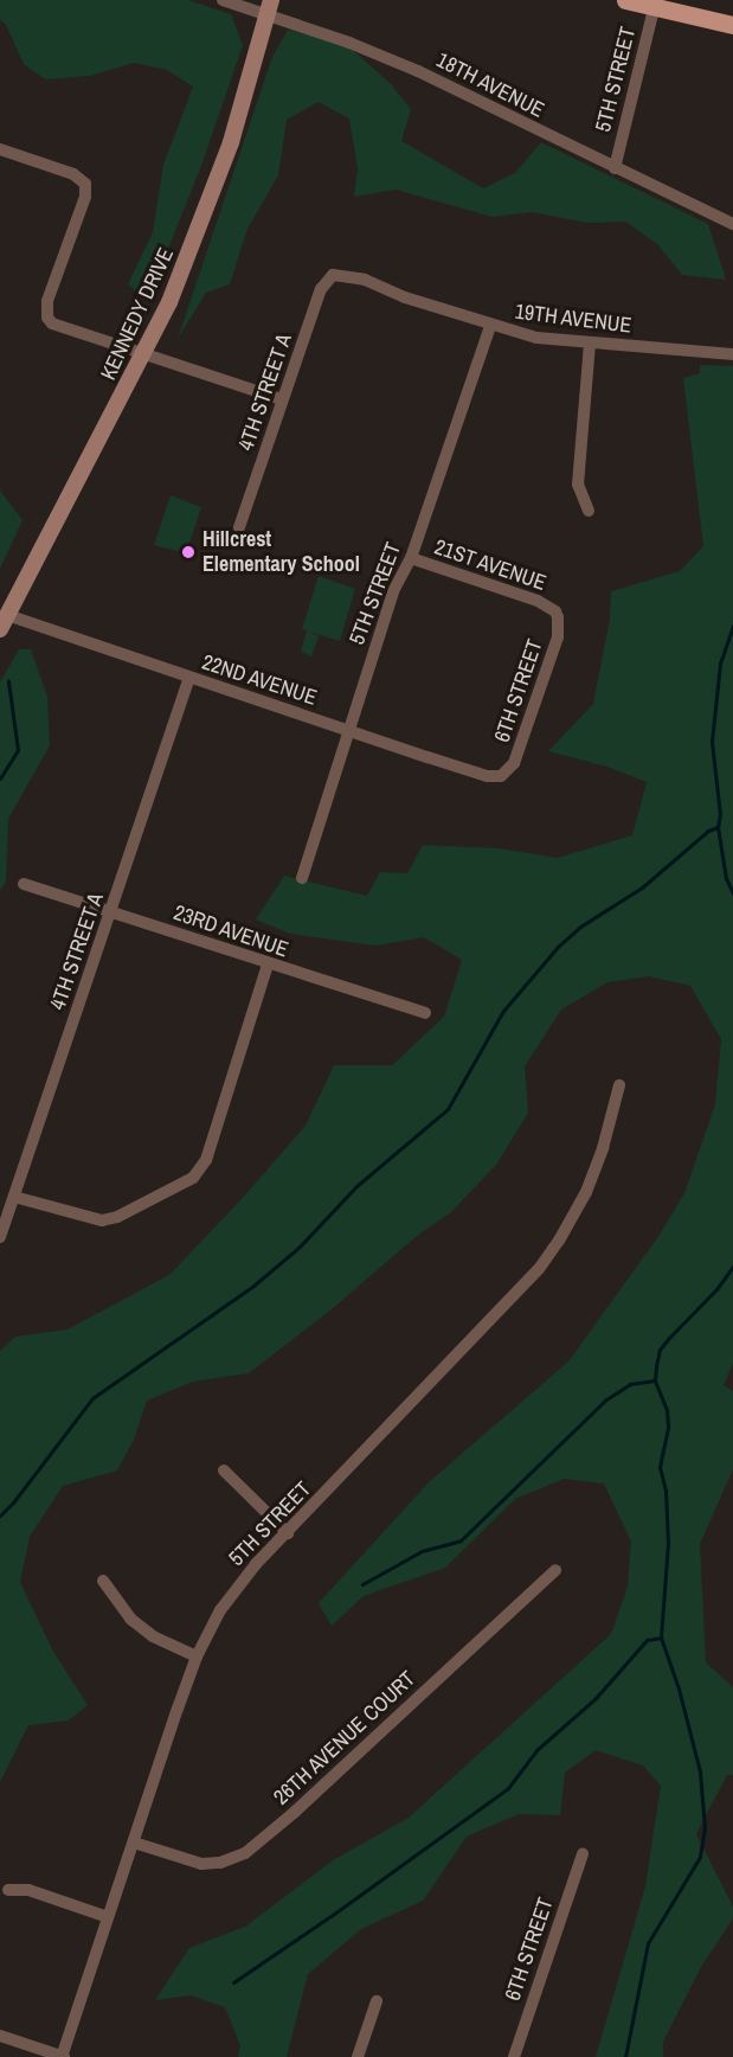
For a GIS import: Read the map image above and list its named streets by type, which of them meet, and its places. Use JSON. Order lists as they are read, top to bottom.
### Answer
{
  "streets": {
    "street": [
      "5TH STREET",
      "18TH AVENUE",
      "KENNEDY DRIVE",
      "19TH AVENUE",
      "4TH STREET A",
      "21ST AVENUE",
      "22ND AVENUE",
      "6TH STREET",
      "23RD AVENUE",
      "26TH AVENUE COURT"
    ]
  },
  "crossings": [
    ["5TH STREET", "18TH AVENUE"],
    ["5TH STREET", "19TH AVENUE"],
    ["5TH STREET", "21ST AVENUE"],
    ["5TH STREET", "22ND AVENUE"],
    ["5TH STREET", "26TH AVENUE COURT"],
    ["18TH AVENUE", "KENNEDY DRIVE"],
    ["KENNEDY DRIVE", "22ND AVENUE"],
    ["19TH AVENUE", "4TH STREET A"],
    ["4TH STREET A", "22ND AVENUE"],
    ["4TH STREET A", "23RD AVENUE"],
    ["21ST AVENUE", "6TH STREET"],
    ["22ND AVENUE", "6TH STREET"]
  ],
  "places": ["Hillcrest Elementary School"]
}
